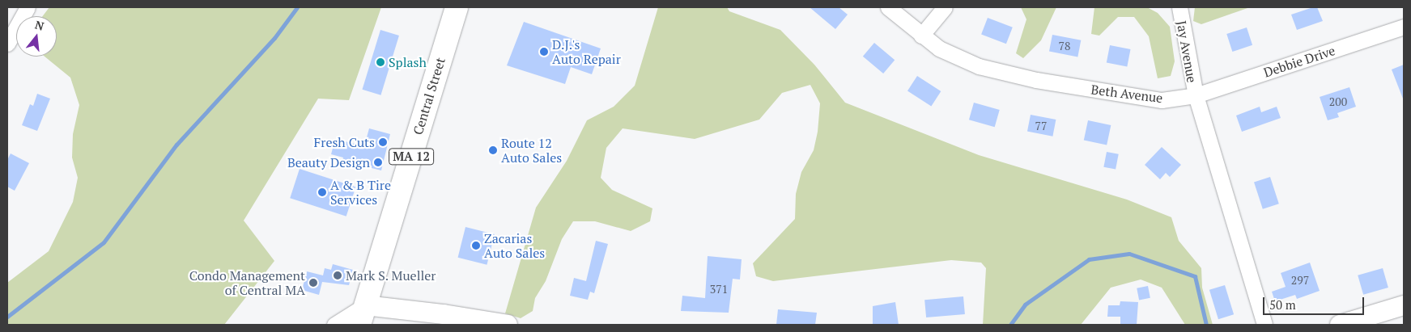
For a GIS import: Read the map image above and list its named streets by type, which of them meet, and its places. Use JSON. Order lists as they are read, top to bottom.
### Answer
{
  "streets": {
    "main road": ["Central Street", "MA 12"],
    "street": ["Jay Avenue", "Debbie Drive", "Beth Avenue"]
  },
  "crossings": [
    ["Jay Avenue", "Debbie Drive"],
    ["Jay Avenue", "Beth Avenue"],
    ["Debbie Drive", "Beth Avenue"]
  ],
  "places": [
    "D.J.'s Auto Repair",
    "Splash",
    "Fresh Cuts",
    "Route 12 Auto Sales",
    "Beauty Design",
    "A & B Tire Services",
    "Zacarias Auto Sales",
    "Mark S. Mueller",
    "Condo Management of Central MA"
  ],
  "house_numbers": [
    "78",
    "200",
    "77",
    "297",
    "371"
  ],
  "scale_bar": "50 m",
  "north": "top"
}
